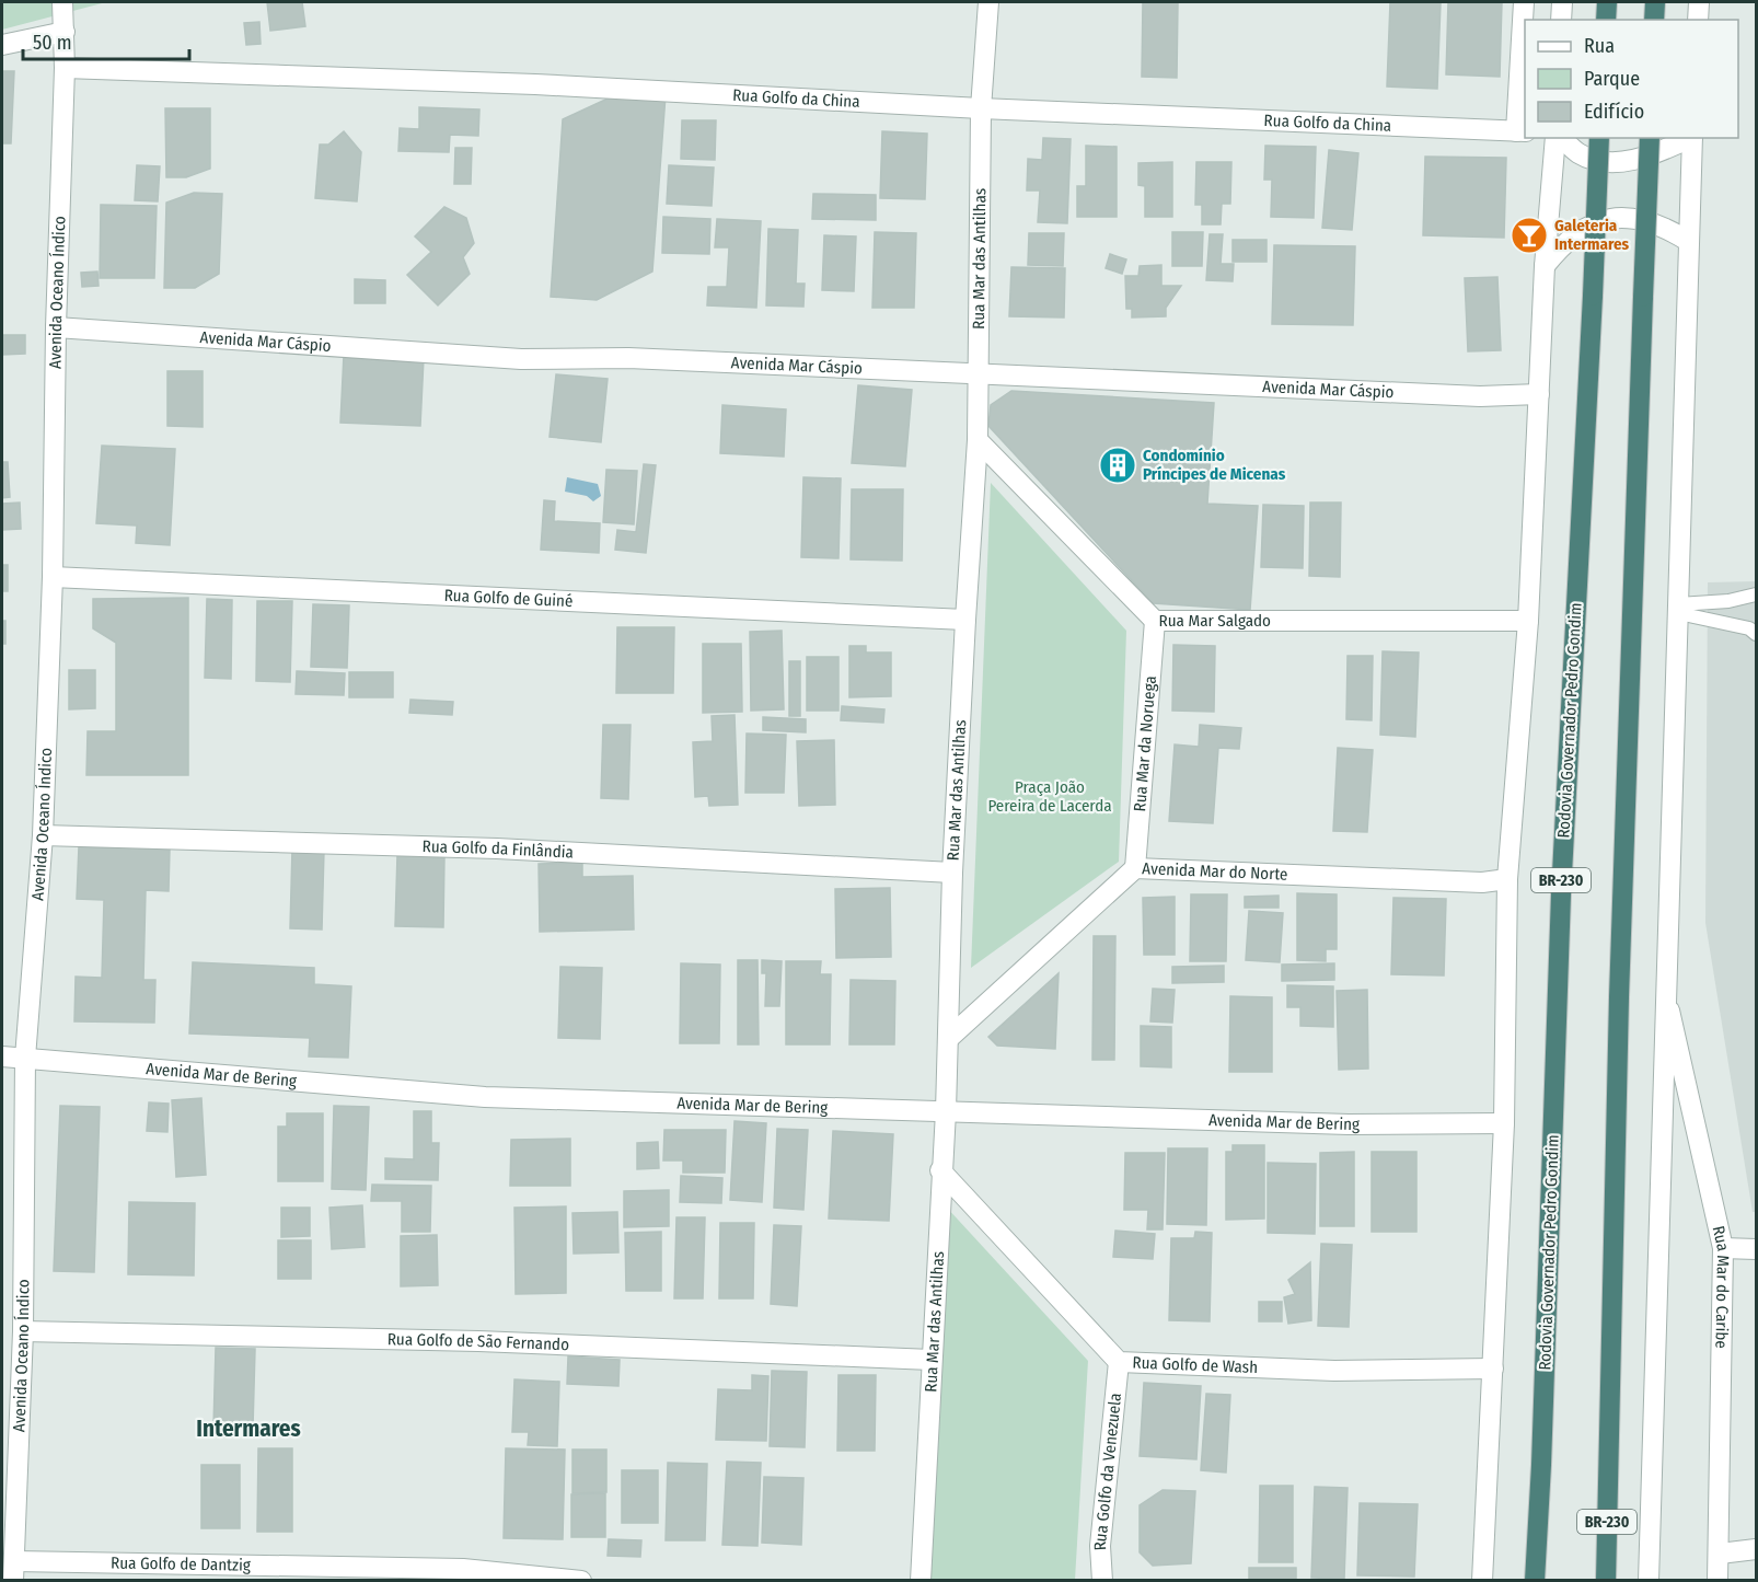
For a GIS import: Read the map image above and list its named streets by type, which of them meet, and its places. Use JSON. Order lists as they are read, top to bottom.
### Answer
{
  "streets": {
    "highway": ["Rodovia Governador Pedro Gondim", "BR-230"],
    "street": [
      "Rua Golfo da China",
      "Rua Mar das Antilhas",
      "Avenida Oceano Índico",
      "Avenida Mar Cáspio",
      "Rua Golfo de Guiné",
      "Rua Mar Salgado",
      "Rua Mar da Noruega",
      "Rua Golfo da Finlândia",
      "Avenida Mar do Norte",
      "Avenida Mar de Bering",
      "Rua Mar do Caribe",
      "Rua Golfo de São Fernando",
      "Rua Golfo de Wash",
      "Rua Golfo da Venezuela",
      "Rua Golfo de Dantzig"
    ]
  },
  "crossings": [
    ["Rua Golfo da China", "Rua Mar das Antilhas"],
    ["Rua Golfo da China", "Avenida Oceano Índico"],
    ["Rua Mar das Antilhas", "Avenida Mar Cáspio"],
    ["Rua Mar das Antilhas", "Rua Golfo de Guiné"],
    ["Rua Mar das Antilhas", "Rua Mar Salgado"],
    ["Rua Mar das Antilhas", "Rua Golfo da Finlândia"],
    ["Rua Mar das Antilhas", "Avenida Mar do Norte"],
    ["Rua Mar das Antilhas", "Avenida Mar de Bering"],
    ["Rua Mar das Antilhas", "Rua Golfo de São Fernando"],
    ["Rua Mar das Antilhas", "Rua Golfo de Wash"],
    ["Avenida Oceano Índico", "Avenida Mar Cáspio"],
    ["Avenida Oceano Índico", "Rua Golfo de Guiné"],
    ["Avenida Oceano Índico", "Rua Golfo da Finlândia"],
    ["Avenida Oceano Índico", "Avenida Mar de Bering"],
    ["Avenida Oceano Índico", "Rua Golfo de São Fernando"],
    ["Avenida Oceano Índico", "Rua Golfo de Dantzig"],
    ["Rua Mar Salgado", "Rua Mar da Noruega"],
    ["Rua Mar da Noruega", "Avenida Mar do Norte"],
    ["Rua Golfo de Wash", "Rua Golfo da Venezuela"]
  ],
  "districts": ["Intermares"],
  "parks": ["Praça João Pereira de Lacerda"],
  "places": {
    "bar": ["Galeteria Intermares"],
    "building": ["Condomínio Príncipes de Micenas"]
  },
  "legend": ["Rua", "Parque", "Edifício"],
  "scale_bar": "50 m"
}
